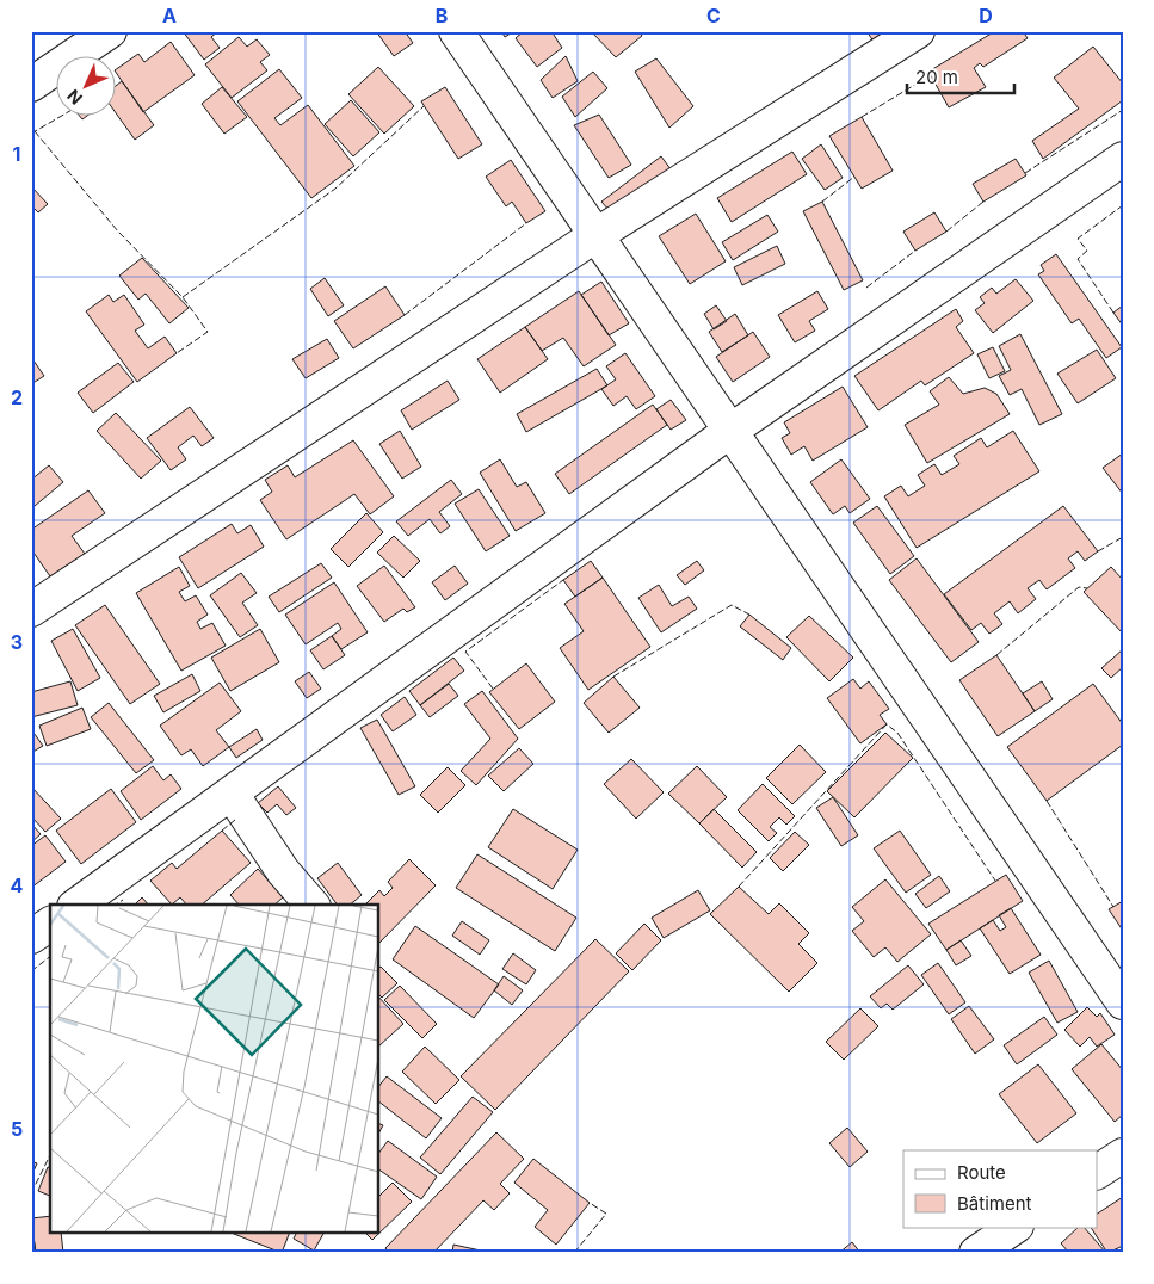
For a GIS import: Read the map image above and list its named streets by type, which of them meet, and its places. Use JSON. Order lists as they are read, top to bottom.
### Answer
{
  "legend": ["Route", "Bâtiment"],
  "scale_bar": "20 m",
  "north": "bottom left",
  "grid": {
    "columns": [
      "A",
      "B",
      "C",
      "D"
    ],
    "rows": [
      "1",
      "2",
      "3",
      "4",
      "5"
    ]
  }
}
